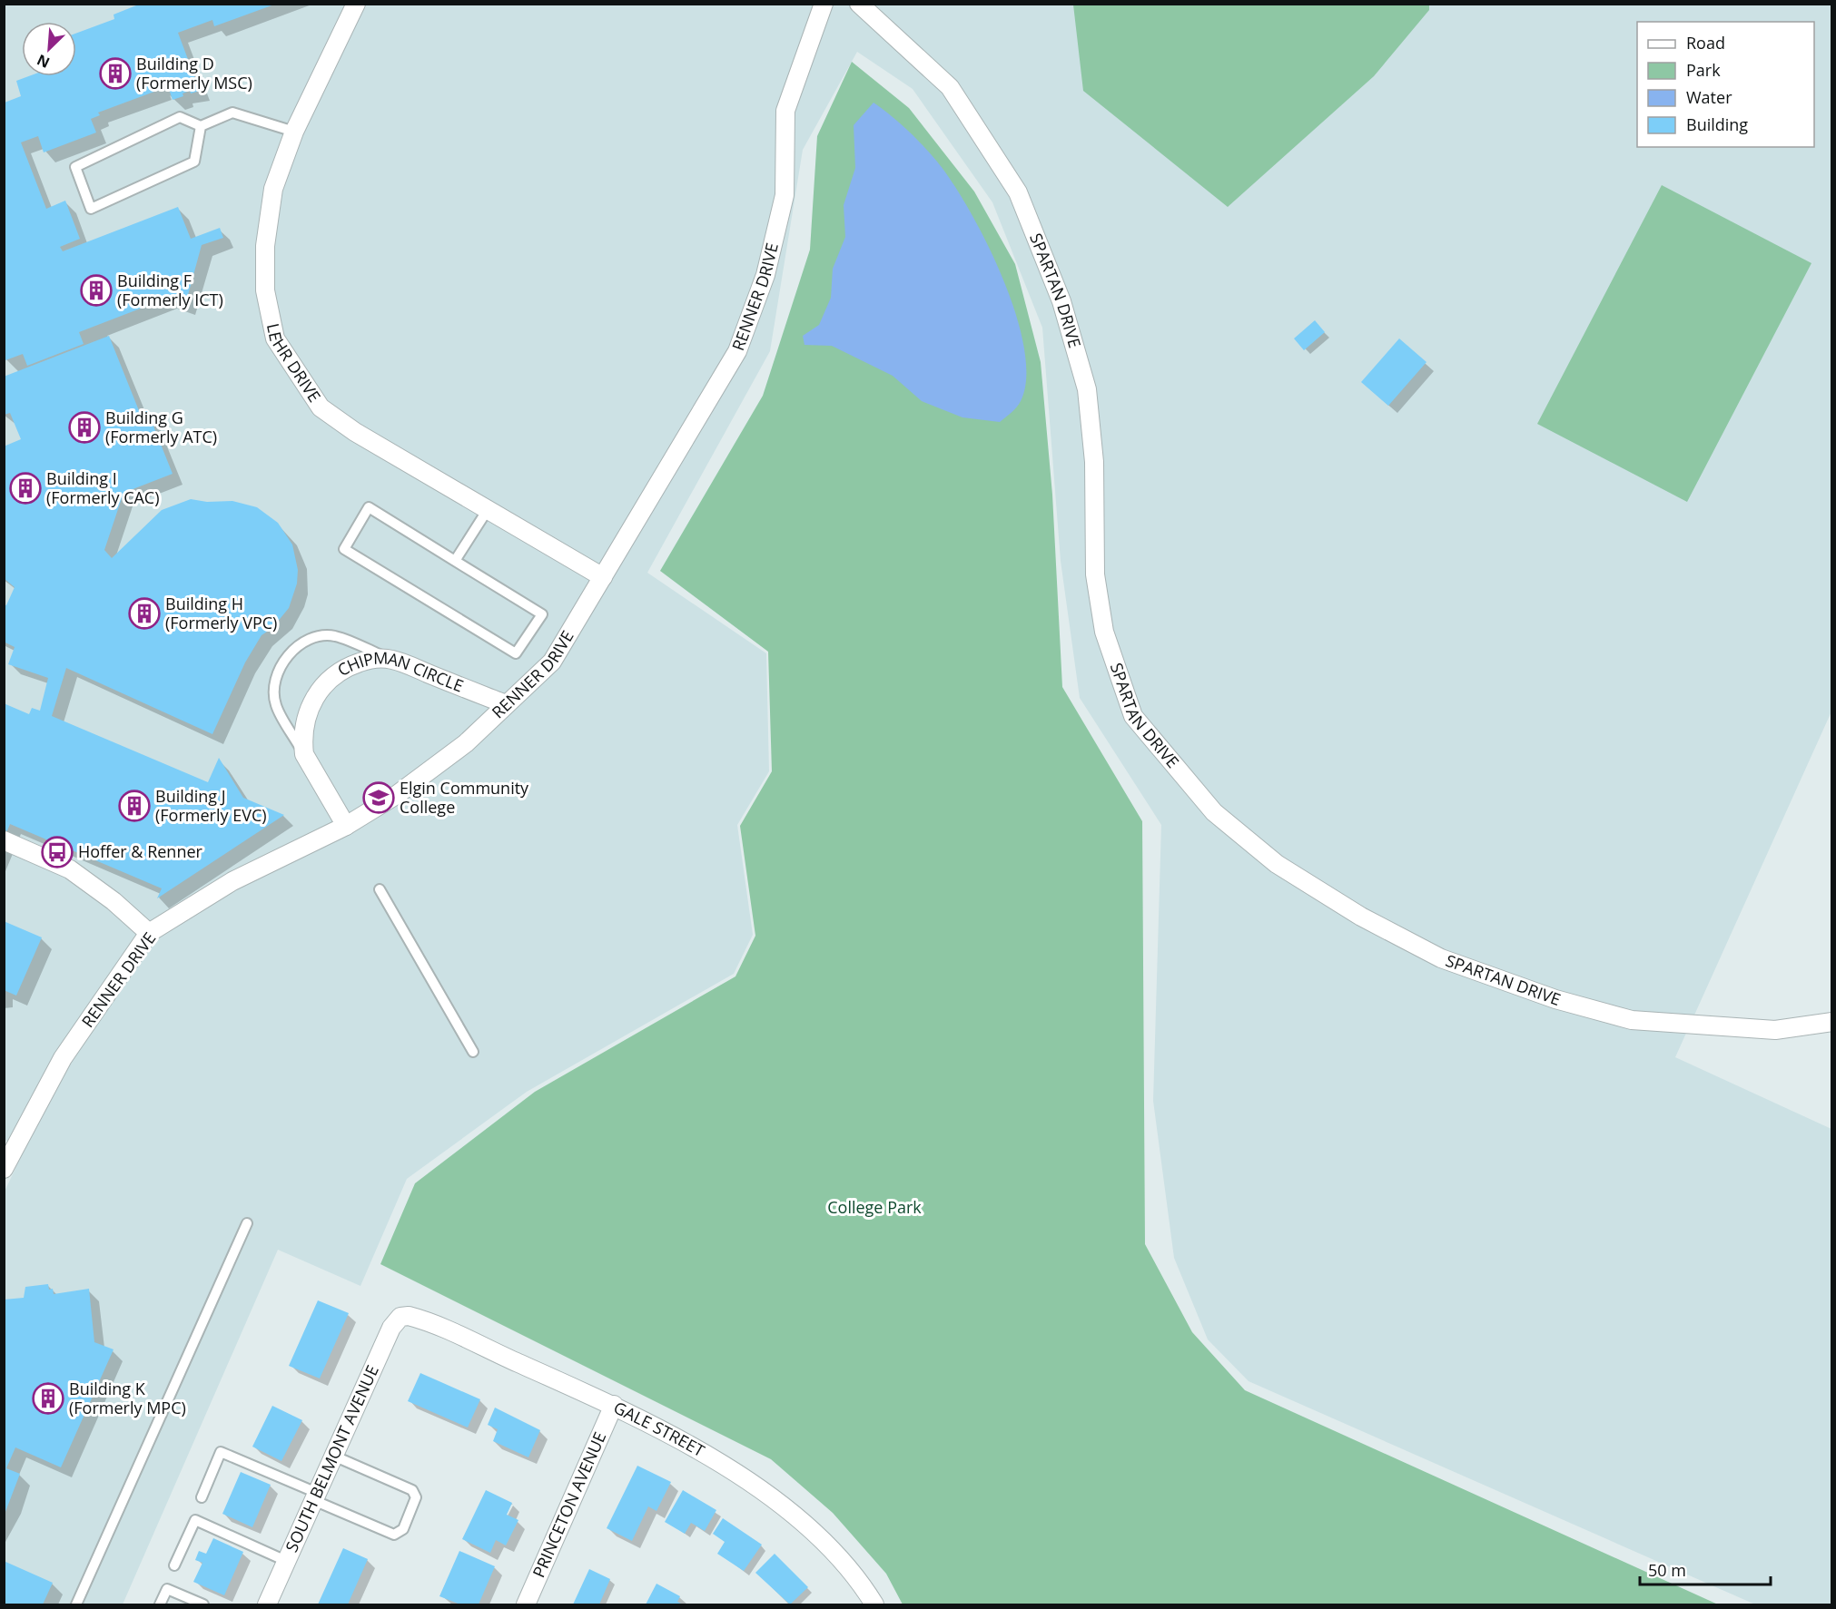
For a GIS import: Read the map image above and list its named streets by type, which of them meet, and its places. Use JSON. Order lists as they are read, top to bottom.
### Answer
{
  "streets": {
    "street": [
      "SPARTAN DRIVE",
      "RENNER DRIVE",
      "LEHR DRIVE",
      "CHIPMAN CIRCLE",
      "GALE STREET",
      "SOUTH BELMONT AVENUE",
      "PRINCETON AVENUE"
    ]
  },
  "crossings": [
    ["RENNER DRIVE", "LEHR DRIVE"],
    ["RENNER DRIVE", "CHIPMAN CIRCLE"],
    ["GALE STREET", "SOUTH BELMONT AVENUE"],
    ["GALE STREET", "PRINCETON AVENUE"]
  ],
  "parks": ["College Park"],
  "places": {
    "building": [
      "Building D (Formerly MSC)",
      "Building F (Formerly ICT)",
      "Building G (Formerly ATC)",
      "Building I (Formerly CAC)",
      "Building H (Formerly VPC)",
      "Building J (Formerly EVC)",
      "Building K (Formerly MPC)"
    ],
    "school or university": ["Elgin Community College"],
    "bus stop": ["Hoffer & Renner"]
  },
  "legend": [
    "Road",
    "Park",
    "Water",
    "Building"
  ],
  "scale_bar": "50 m",
  "north": "bottom left"
}
